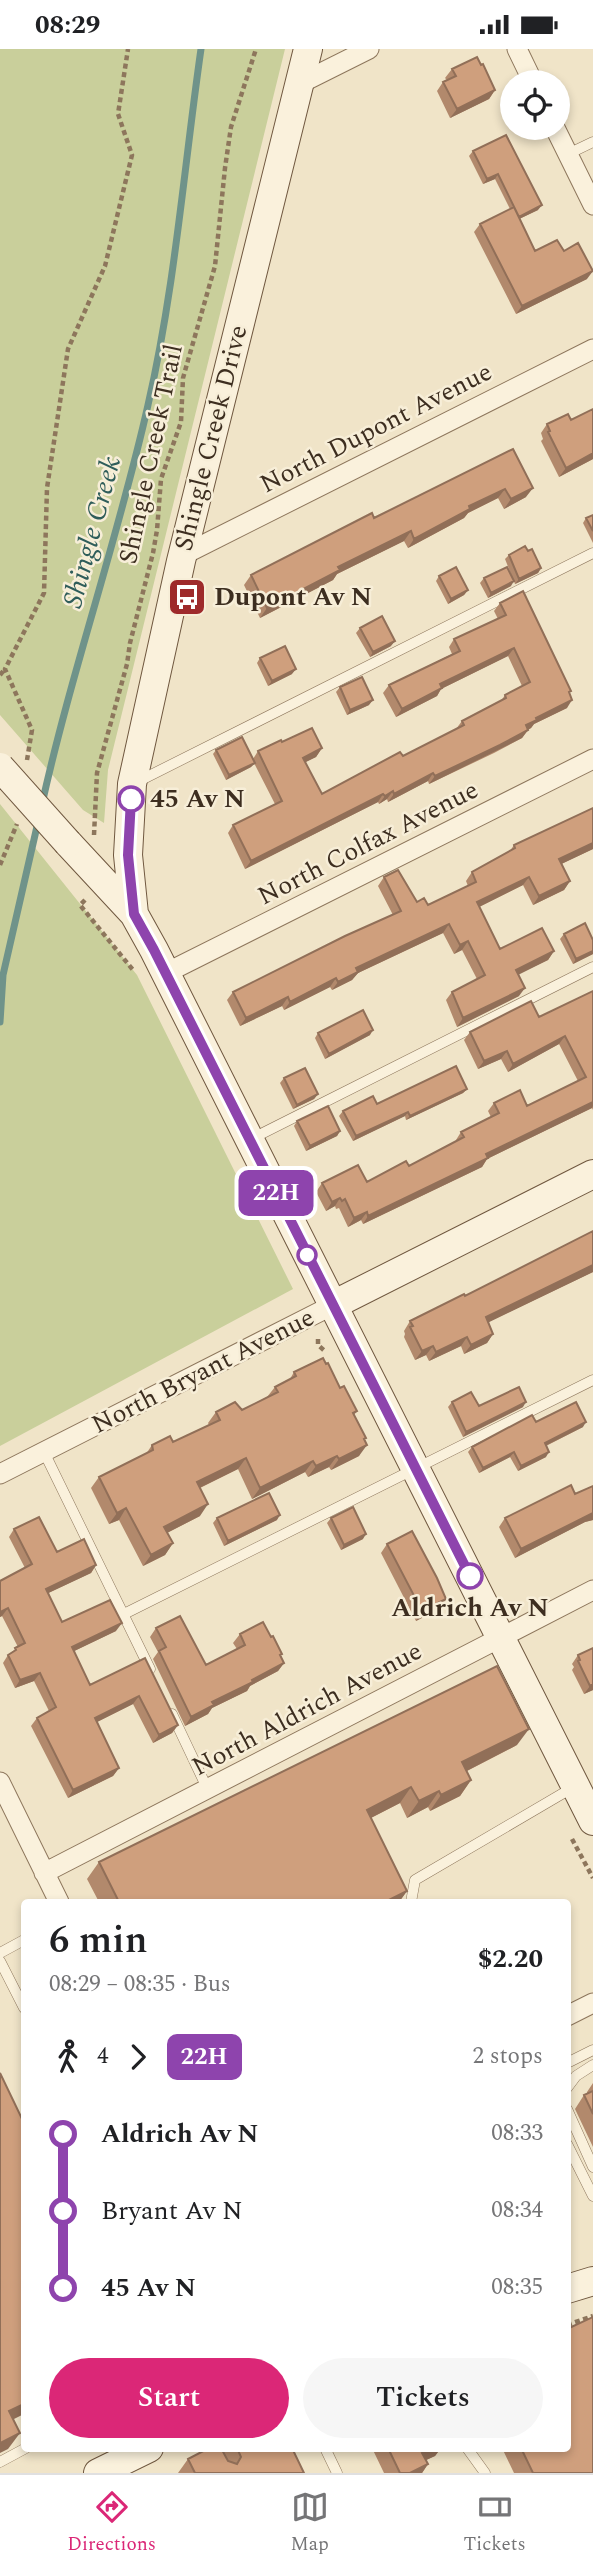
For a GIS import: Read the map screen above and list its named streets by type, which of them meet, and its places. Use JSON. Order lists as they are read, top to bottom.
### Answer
{
  "streets": {
    "street": [
      "North Dupont Avenue",
      "Shingle Creek Drive",
      "North Colfax Avenue",
      "North Bryant Avenue",
      "North Aldrich Avenue"
    ],
    "path": ["Shingle Creek Trail"]
  },
  "crossings": [
    ["North Dupont Avenue", "Shingle Creek Drive"]
  ],
  "water": ["Shingle Creek"],
  "places": {
    "bus stop": ["Dupont Av N"],
    "other": ["45 Av N", "Aldrich Av N"]
  },
  "lines": ["bus line 22H"],
  "page": {
    "status": "08:29",
    "on_map": "22H",
    "heading": ["6 min", "08:29 – 08:35 · Bus", "$2.20"],
    "legs": ["4", "22H", "2 stops"],
    "list": [
      {
        "name": "Aldrich Av N",
        "value": "08:33"
      },
      {
        "name": "Bryant Av N",
        "value": "08:34"
      },
      {
        "name": "45 Av N",
        "value": "08:35"
      }
    ],
    "buttons": ["Start", "Tickets"],
    "tabs": ["Directions", "Map", "Tickets"]
  }
}
